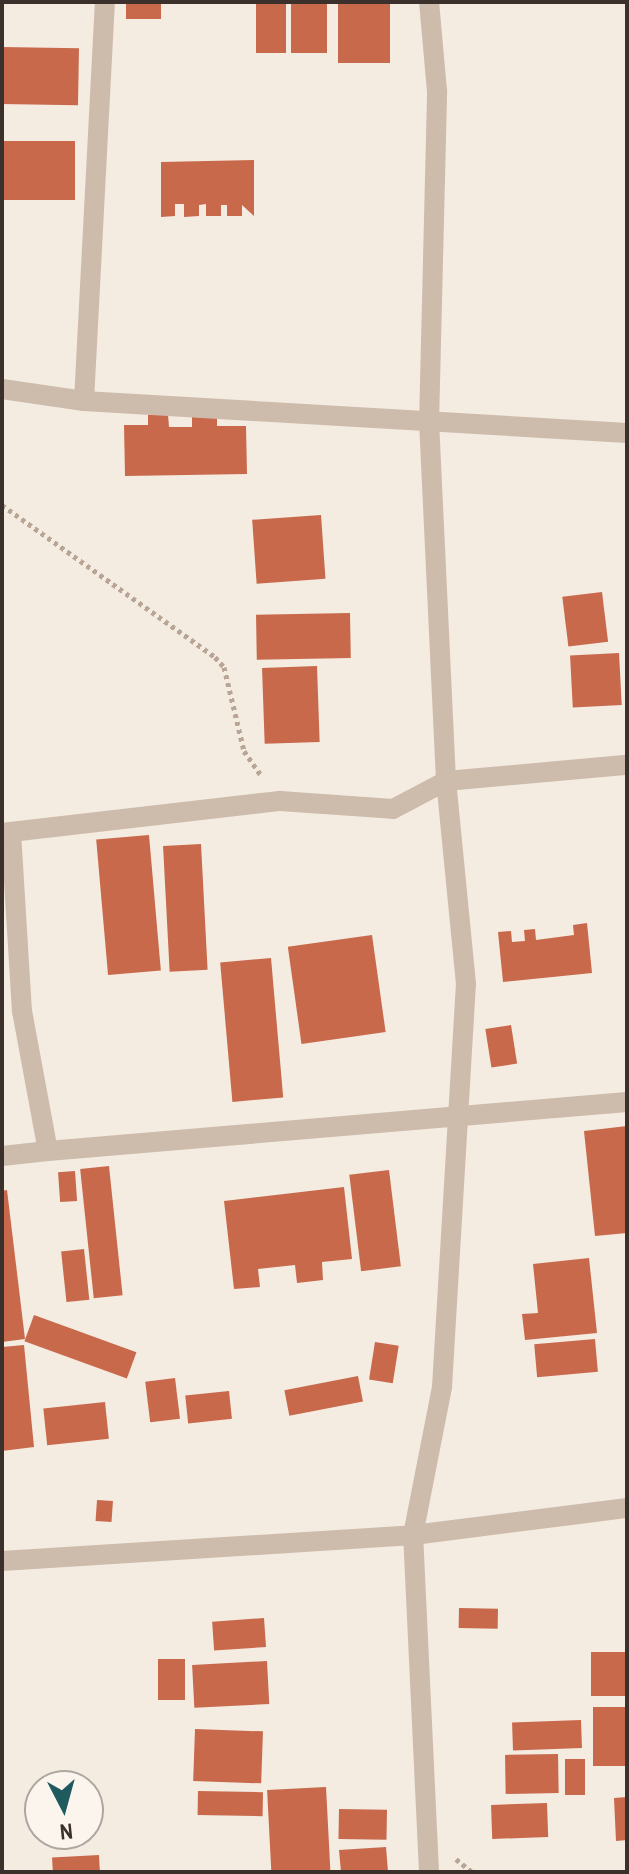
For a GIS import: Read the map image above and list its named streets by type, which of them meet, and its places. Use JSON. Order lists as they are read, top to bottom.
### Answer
{
  "north": "bottom"
}
